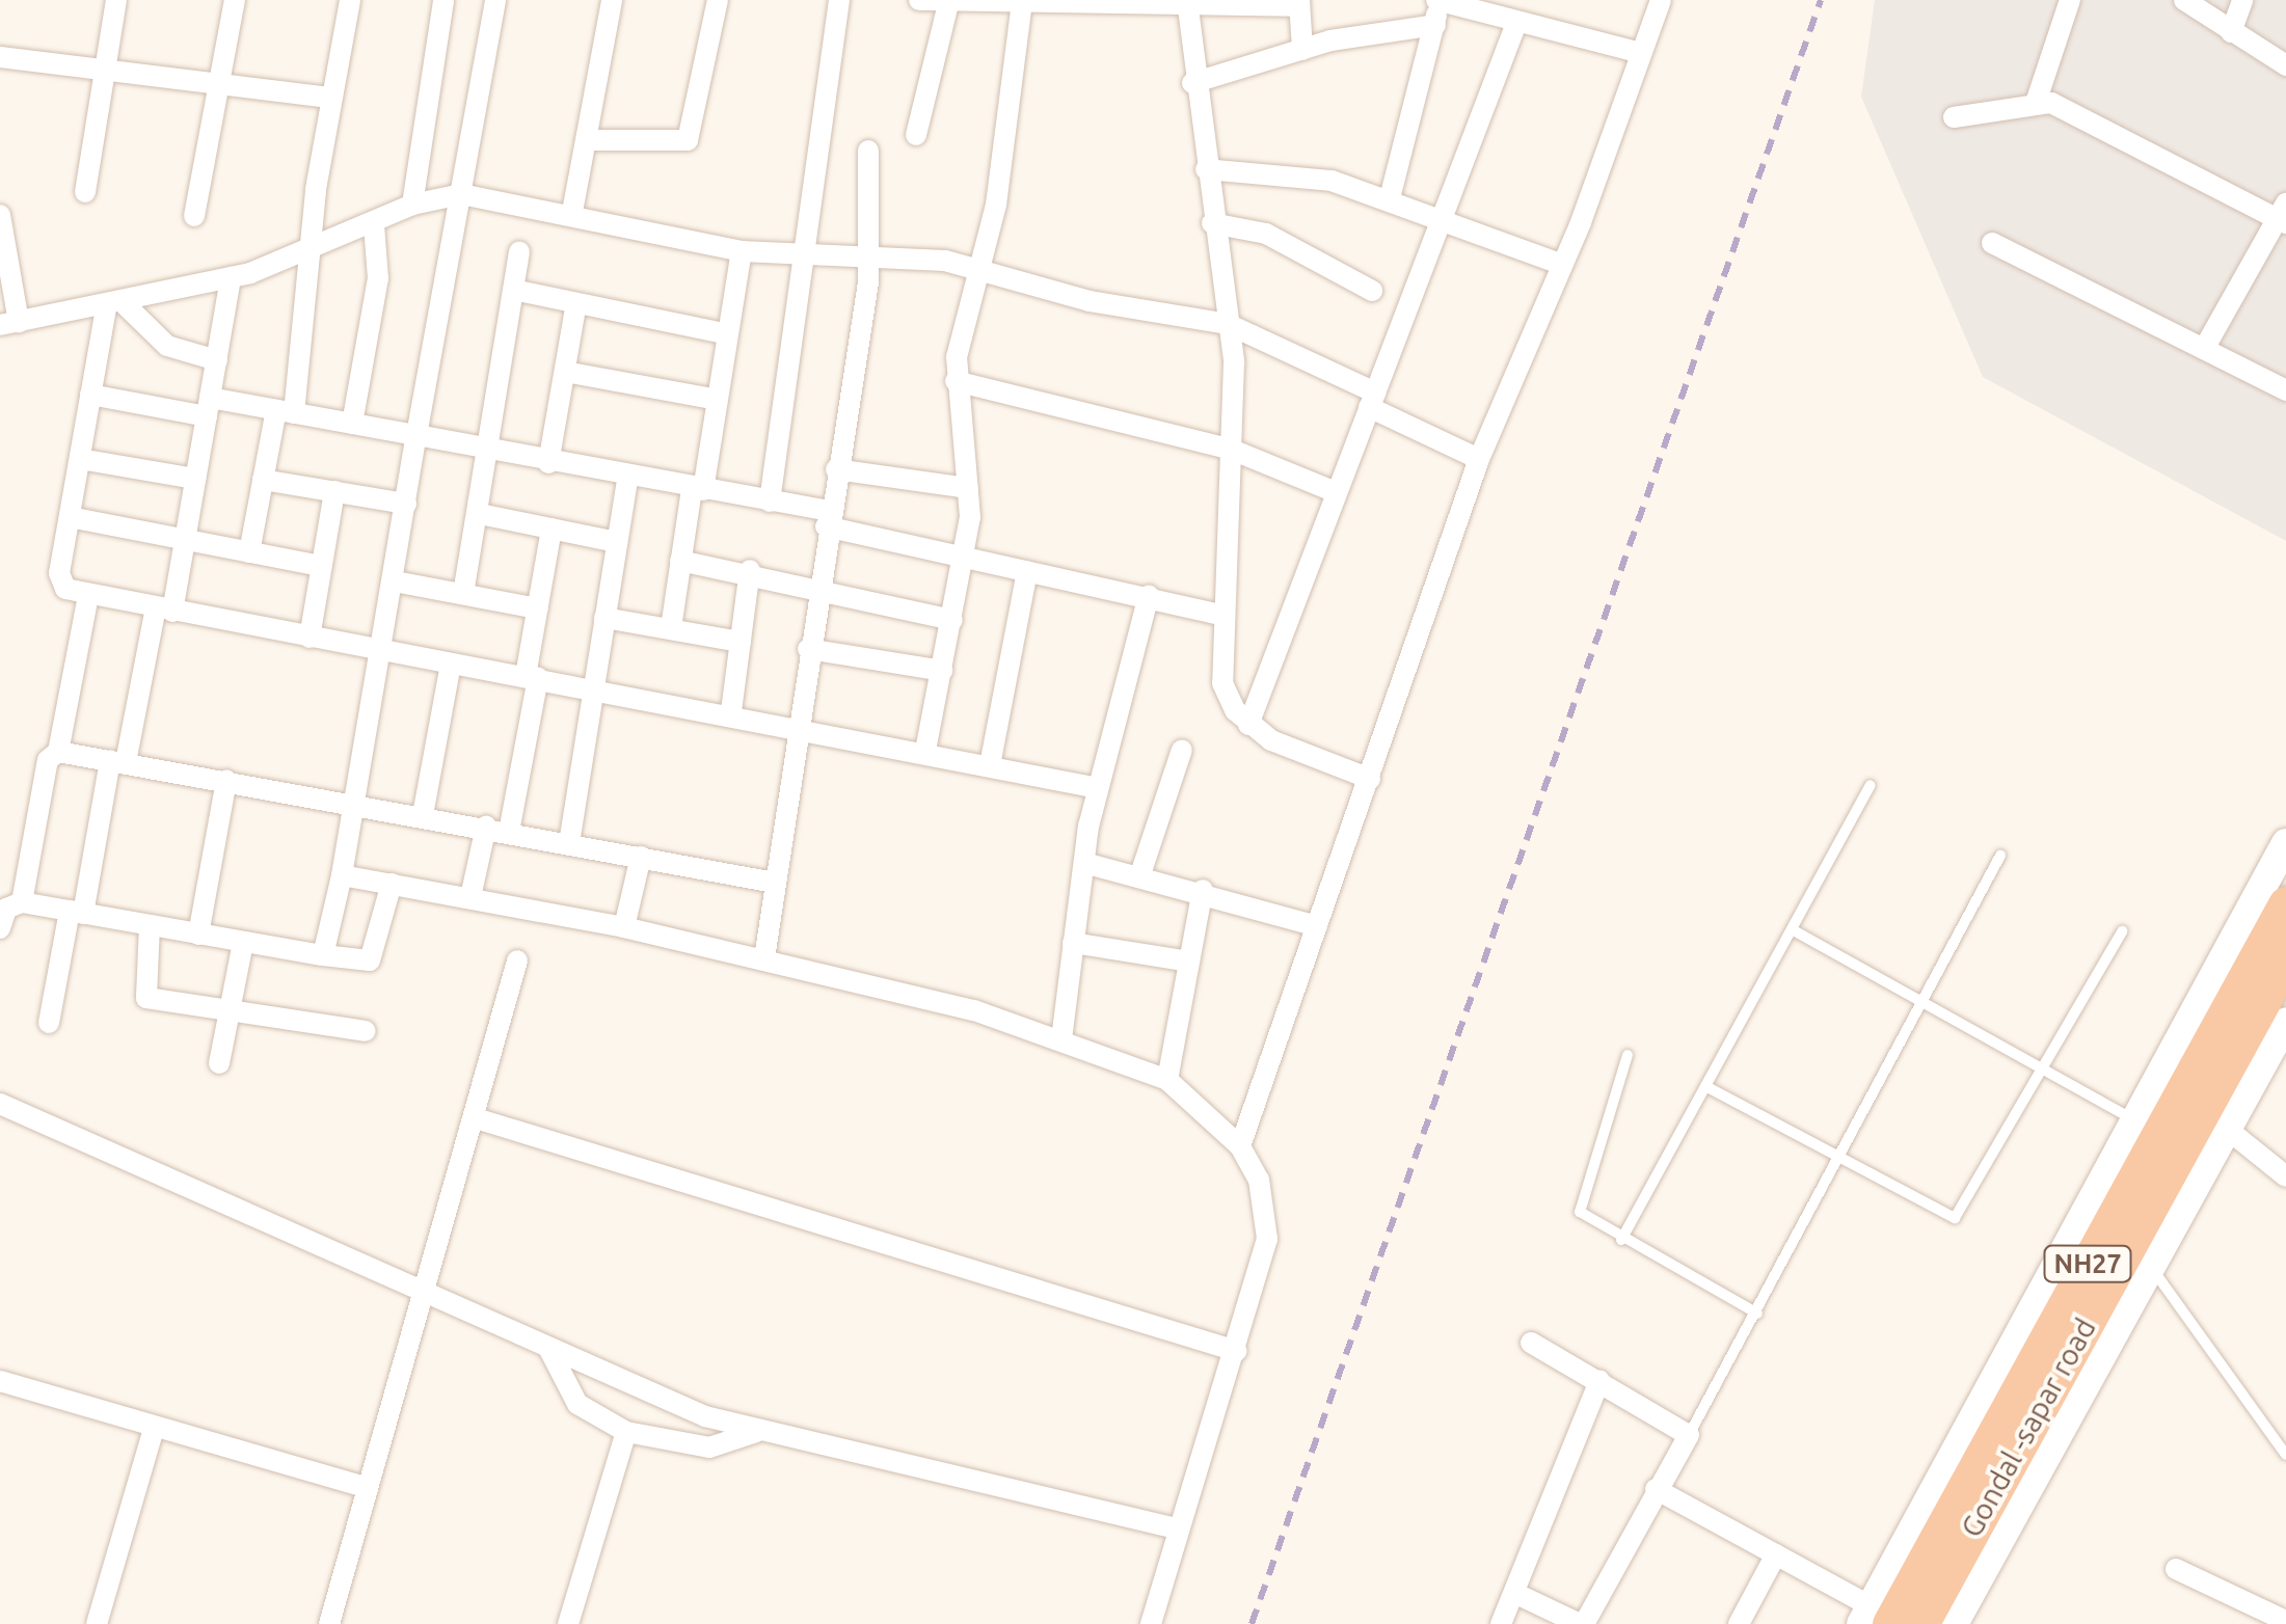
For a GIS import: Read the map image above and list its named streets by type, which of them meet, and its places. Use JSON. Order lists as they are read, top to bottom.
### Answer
{
  "streets": {
    "highway": ["NH27", "Gondal -sapar road"]
  }
}
